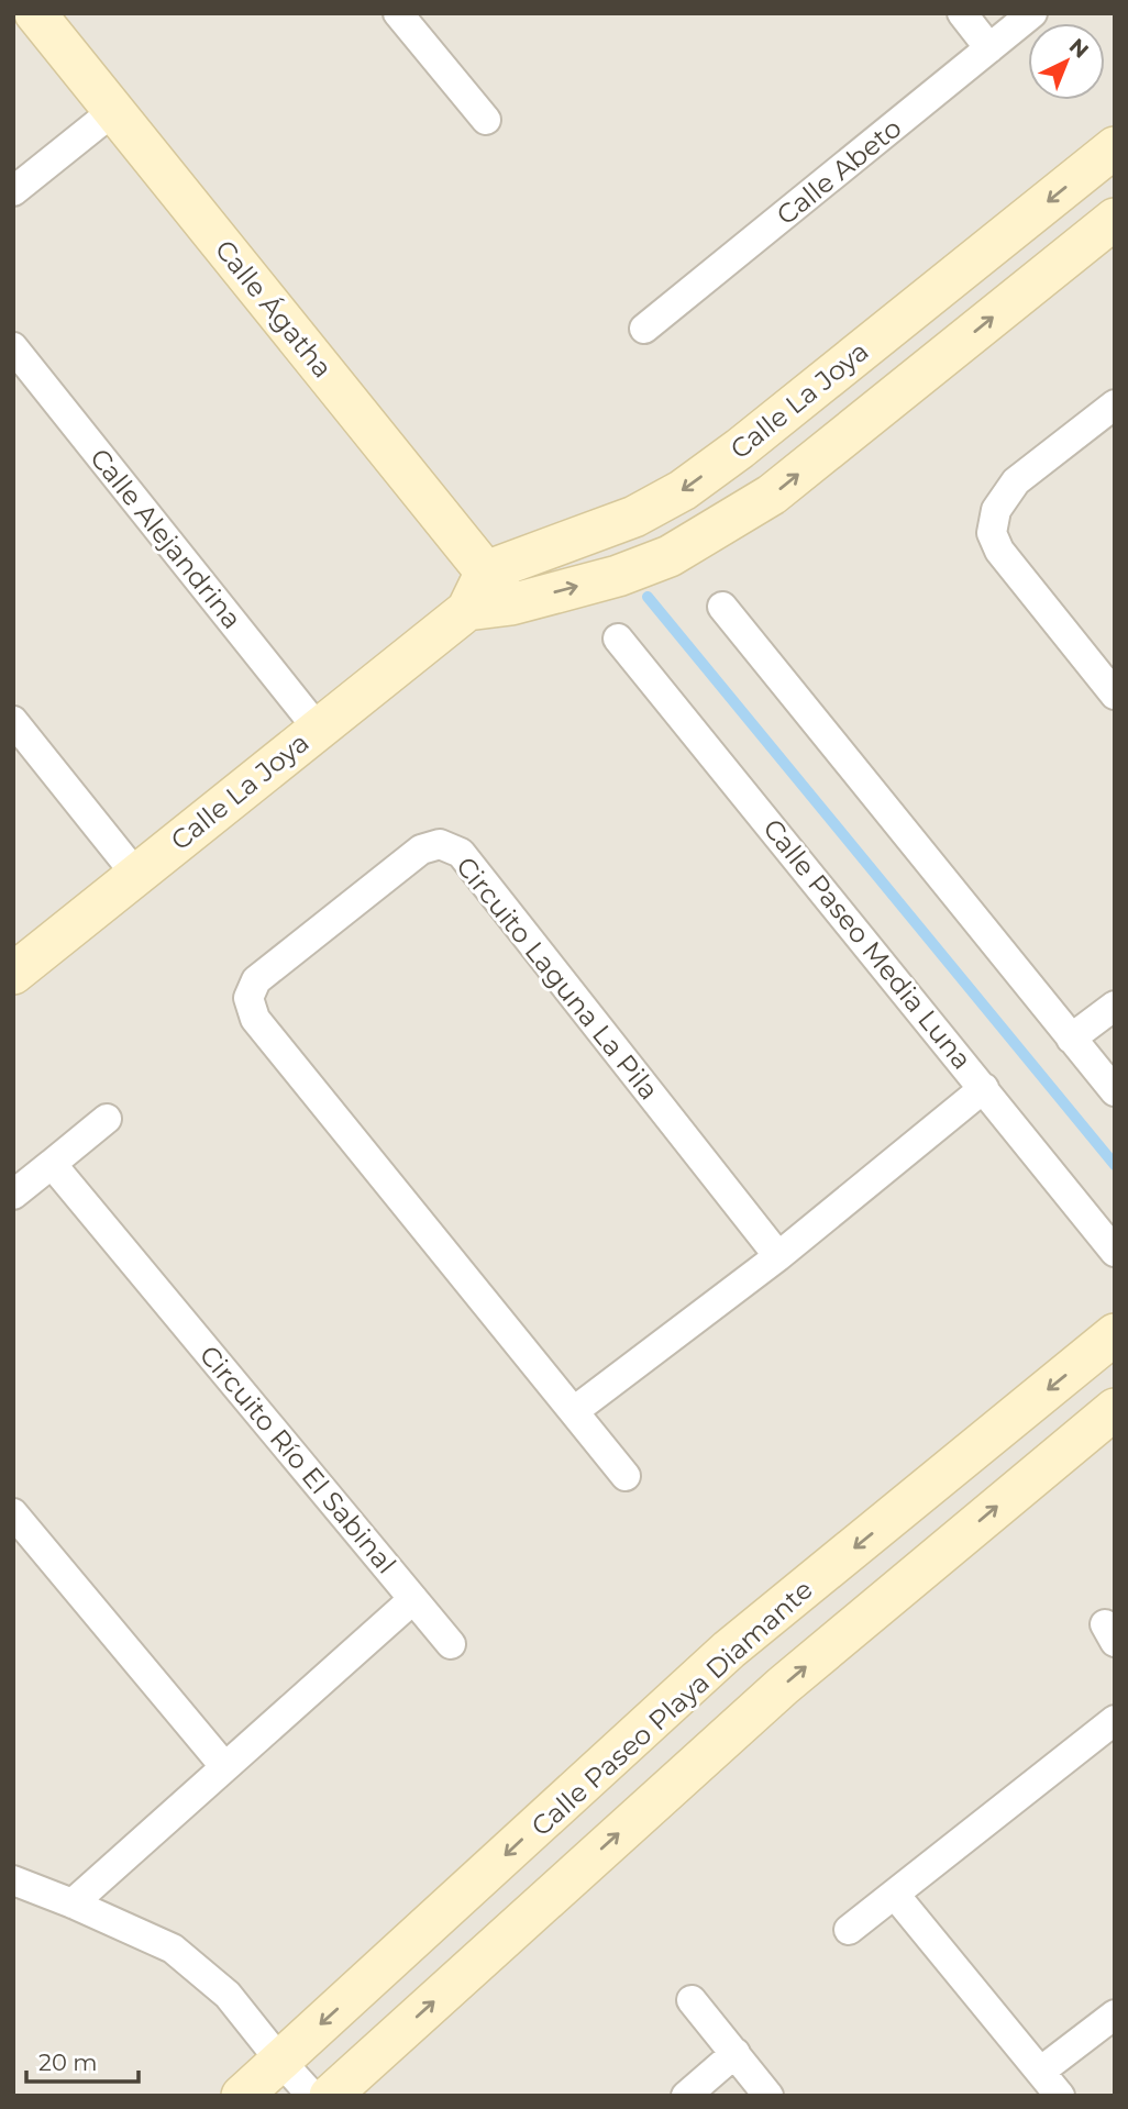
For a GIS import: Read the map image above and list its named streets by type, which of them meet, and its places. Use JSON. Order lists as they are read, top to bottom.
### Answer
{
  "streets": {
    "street": [
      "Calle Abeto",
      "Calle Ágatha",
      "Calle La Joya",
      "Calle Alejandrina",
      "Calle Paseo Media Luna",
      "Circuito Laguna La Pila",
      "Circuito Río El Sabinal",
      "Calle Paseo Playa Diamante"
    ]
  },
  "crossings": [
    ["Calle Ágatha", "Calle La Joya"],
    ["Calle La Joya", "Calle Alejandrina"]
  ],
  "scale_bar": "20 m",
  "north": "top right"
}
